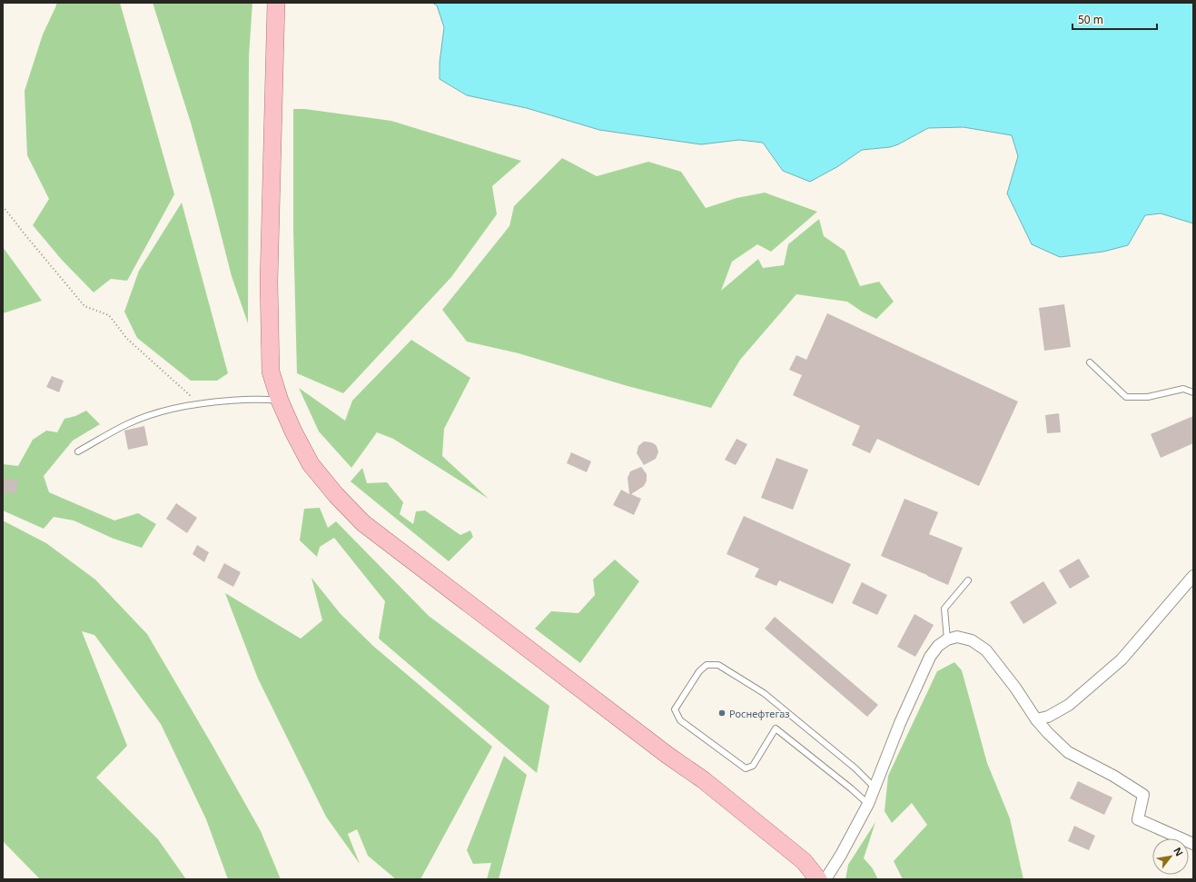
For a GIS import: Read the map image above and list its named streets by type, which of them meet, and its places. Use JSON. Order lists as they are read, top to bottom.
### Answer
{
  "places": ["Роснефтегаз"],
  "scale_bar": "50 m",
  "north": "top right"
}
